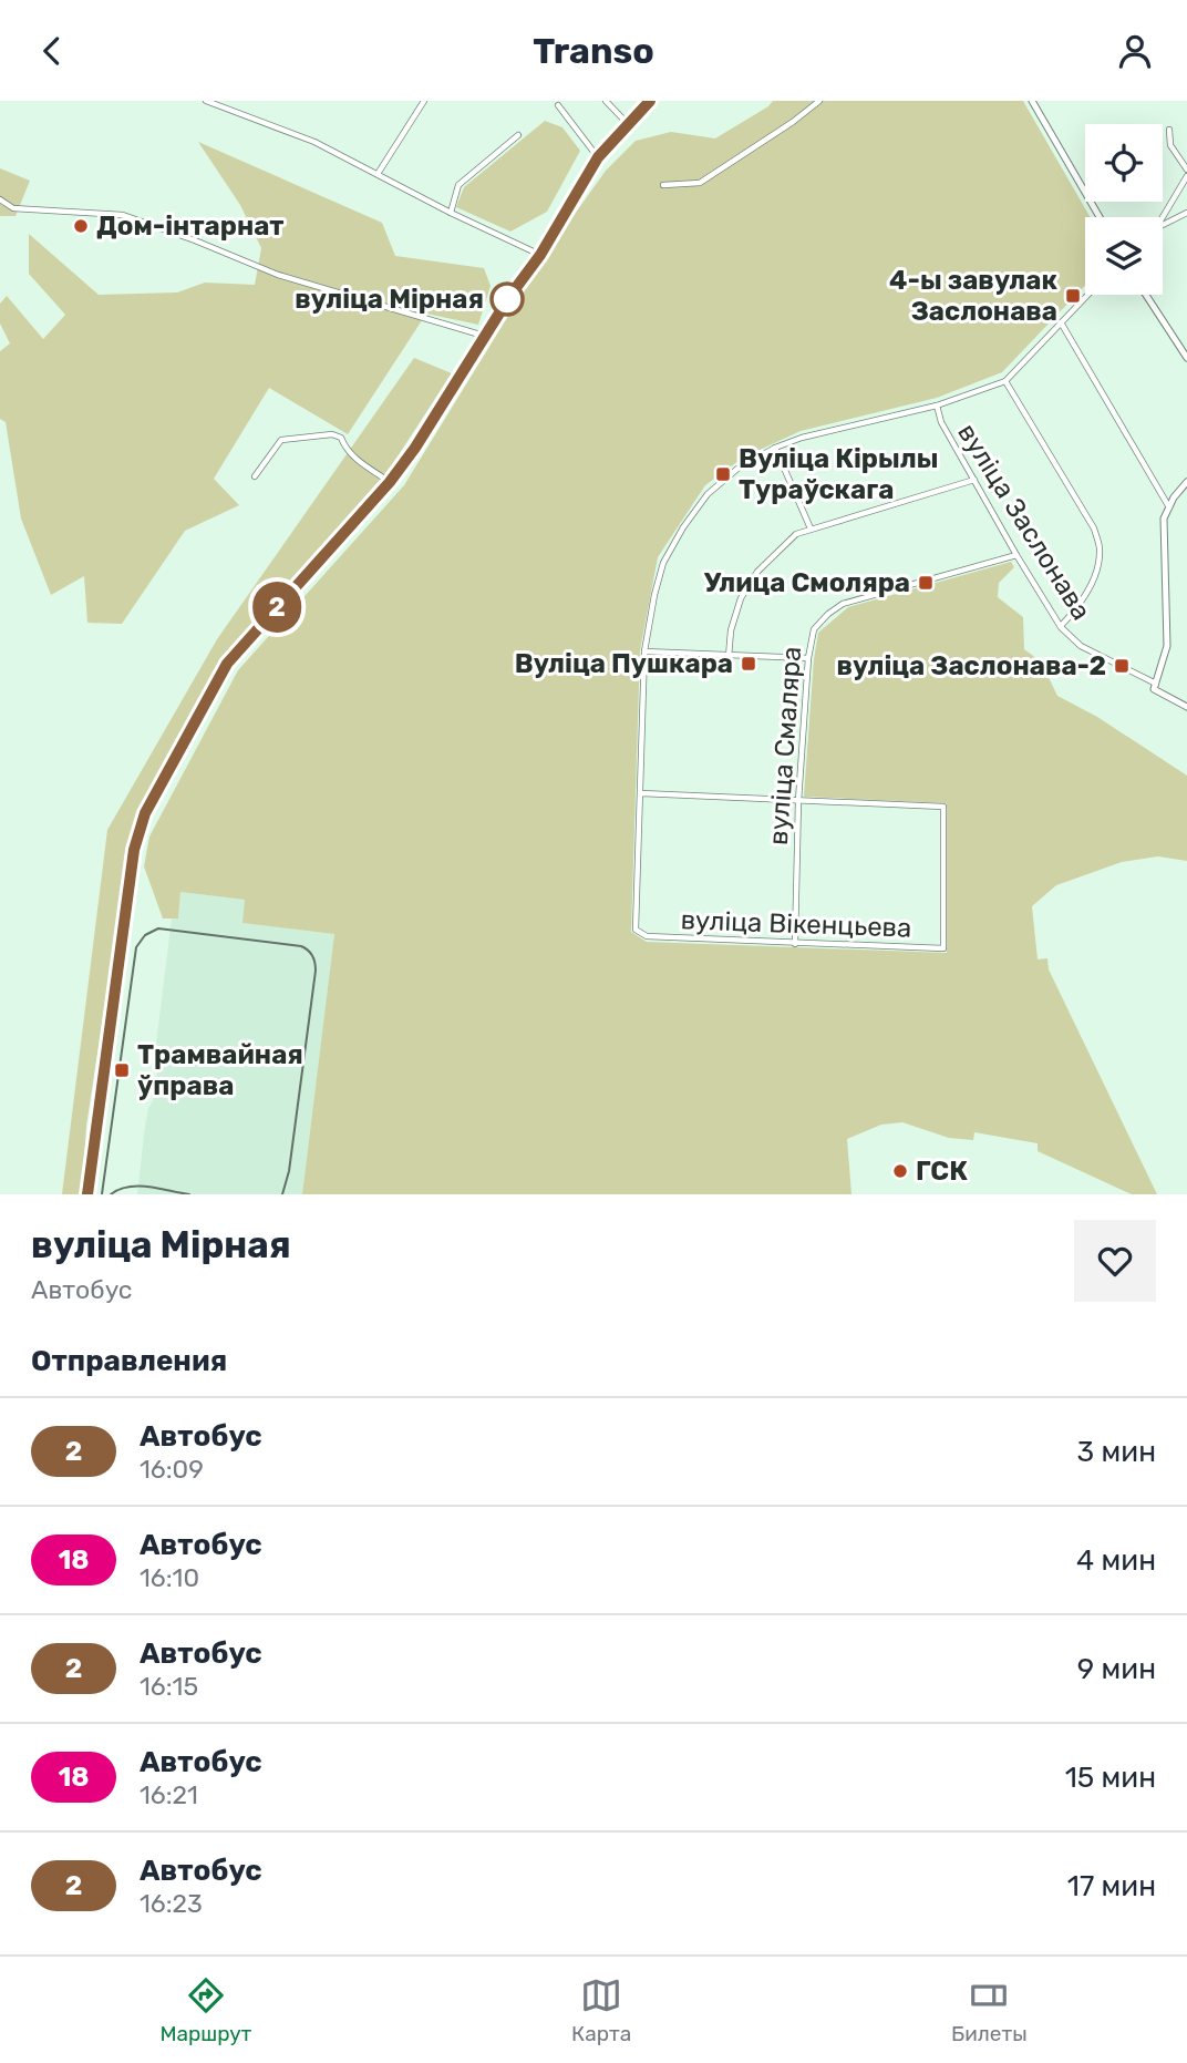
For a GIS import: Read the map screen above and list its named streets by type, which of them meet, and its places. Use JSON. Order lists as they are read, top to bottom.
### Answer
{
  "streets": {
    "street": ["вуліца Заслонава", "вуліца Смаляра", "вуліца Вікенцьева"]
  },
  "crossings": [
    ["вуліца Заслонава", "вуліца Смаляра"],
    ["вуліца Смаляра", "вуліца Вікенцьева"]
  ],
  "places": {
    "other": ["Дом-інтарнат", "вуліца Мірная", "ГСК"],
    "transit": [
      "4-ы завулак Заслонава",
      "Вуліца Кірылы Тураўскага",
      "Улица Смоляра",
      "Вуліца Пушкара",
      "вуліца Заслонава-2",
      "Трамвайная ўправа"
    ]
  },
  "lines": ["bus line 2"],
  "page": {
    "header": "Transo",
    "on_map": "2",
    "heading": [
      ["вуліца Мірная", "Автобус"],
      "Отправления"
    ],
    "list": [
      {
        "mark": "2",
        "name": "Автобус",
        "note": "16:09",
        "value": "3 мин"
      },
      {
        "mark": "18",
        "name": "Автобус",
        "note": "16:10",
        "value": "4 мин"
      },
      {
        "mark": "2",
        "name": "Автобус",
        "note": "16:15",
        "value": "9 мин"
      },
      {
        "mark": "18",
        "name": "Автобус",
        "note": "16:21",
        "value": "15 мин"
      },
      {
        "mark": "2",
        "name": "Автобус",
        "note": "16:23",
        "value": "17 мин"
      }
    ],
    "tabs": ["Маршрут", "Карта", "Билеты"]
  }
}
